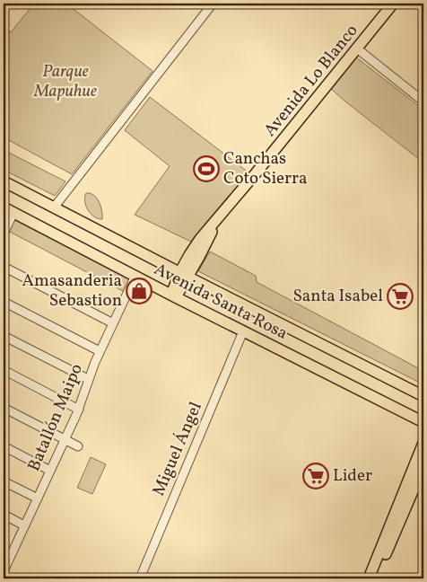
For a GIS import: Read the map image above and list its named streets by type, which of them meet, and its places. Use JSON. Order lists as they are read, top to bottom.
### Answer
{
  "streets": {
    "main road": ["Avenida Lo Blanco", "Avenida Santa Rosa"],
    "street": ["Batallón Maipo", "Miguel Ángel"]
  },
  "crossings": [
    ["Avenida Lo Blanco", "Avenida Santa Rosa"],
    ["Avenida Santa Rosa", "Batallón Maipo"],
    ["Avenida Santa Rosa", "Miguel Ángel"]
  ],
  "parks": ["Parque Mapuhue"],
  "places": {
    "sports": ["Canchas Coto Sierra"],
    "shop": ["Amasanderia Sebastion"],
    "supermarket": ["Santa Isabel", "Lider"]
  }
}
